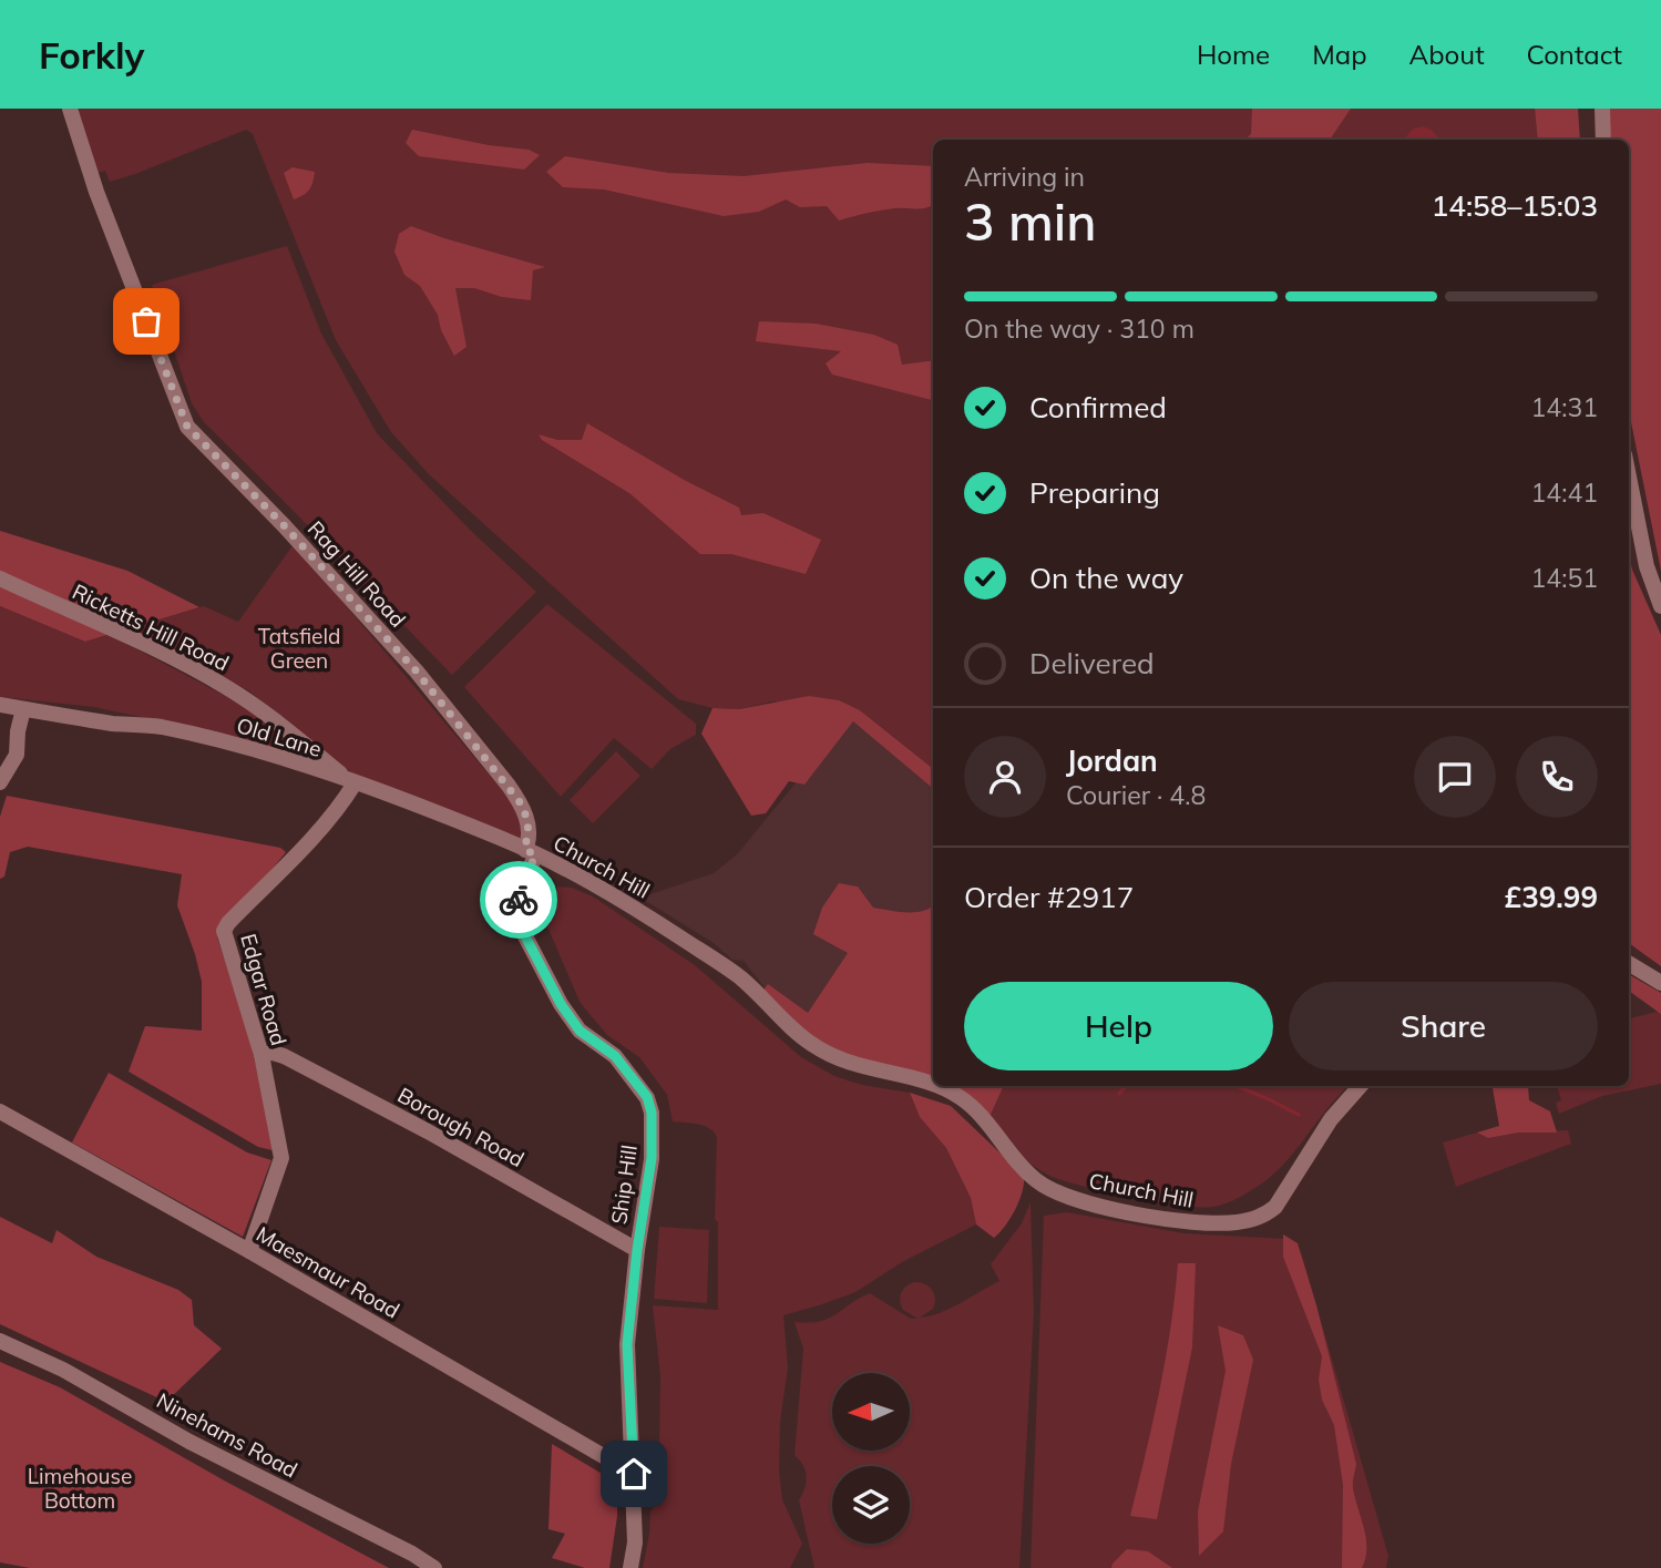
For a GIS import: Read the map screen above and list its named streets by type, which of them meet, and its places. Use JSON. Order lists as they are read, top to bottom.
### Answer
{
  "streets": {
    "street": [
      "Rag Hill Road",
      "Ricketts Hill Road",
      "Old Lane",
      "Church Hill",
      "Edgar Road",
      "Borough Road",
      "Ship Hill",
      "Maesmaur Road",
      "Ninehams Road"
    ]
  },
  "crossings": [
    ["Rag Hill Road", "Old Lane"],
    ["Rag Hill Road", "Church Hill"],
    ["Rag Hill Road", "Ship Hill"],
    ["Ricketts Hill Road", "Old Lane"],
    ["Ricketts Hill Road", "Edgar Road"],
    ["Old Lane", "Church Hill"],
    ["Old Lane", "Edgar Road"],
    ["Old Lane", "Ship Hill"],
    ["Church Hill", "Ship Hill"],
    ["Edgar Road", "Borough Road"],
    ["Edgar Road", "Maesmaur Road"],
    ["Borough Road", "Ship Hill"],
    ["Ship Hill", "Maesmaur Road"]
  ],
  "parks": ["Tatsfield Green", "Limehouse Bottom"],
  "north": "left",
  "page": {
    "header": "Forkly",
    "nav": [
      "Home",
      "Map",
      "About",
      "Contact"
    ],
    "heading": ["3 min", "Arriving in", "14:58–15:03"],
    "panel": [
      "Jordan",
      "Courier · 4.8",
      "Order #2917",
      "£39.99"
    ],
    "bar": "On the way · 310 m",
    "list": [
      ["Confirmed", "14:31"],
      ["Preparing", "14:41"],
      ["On the way", "14:51"],
      "Delivered"
    ],
    "buttons": ["Help", "Share"]
  }
}
